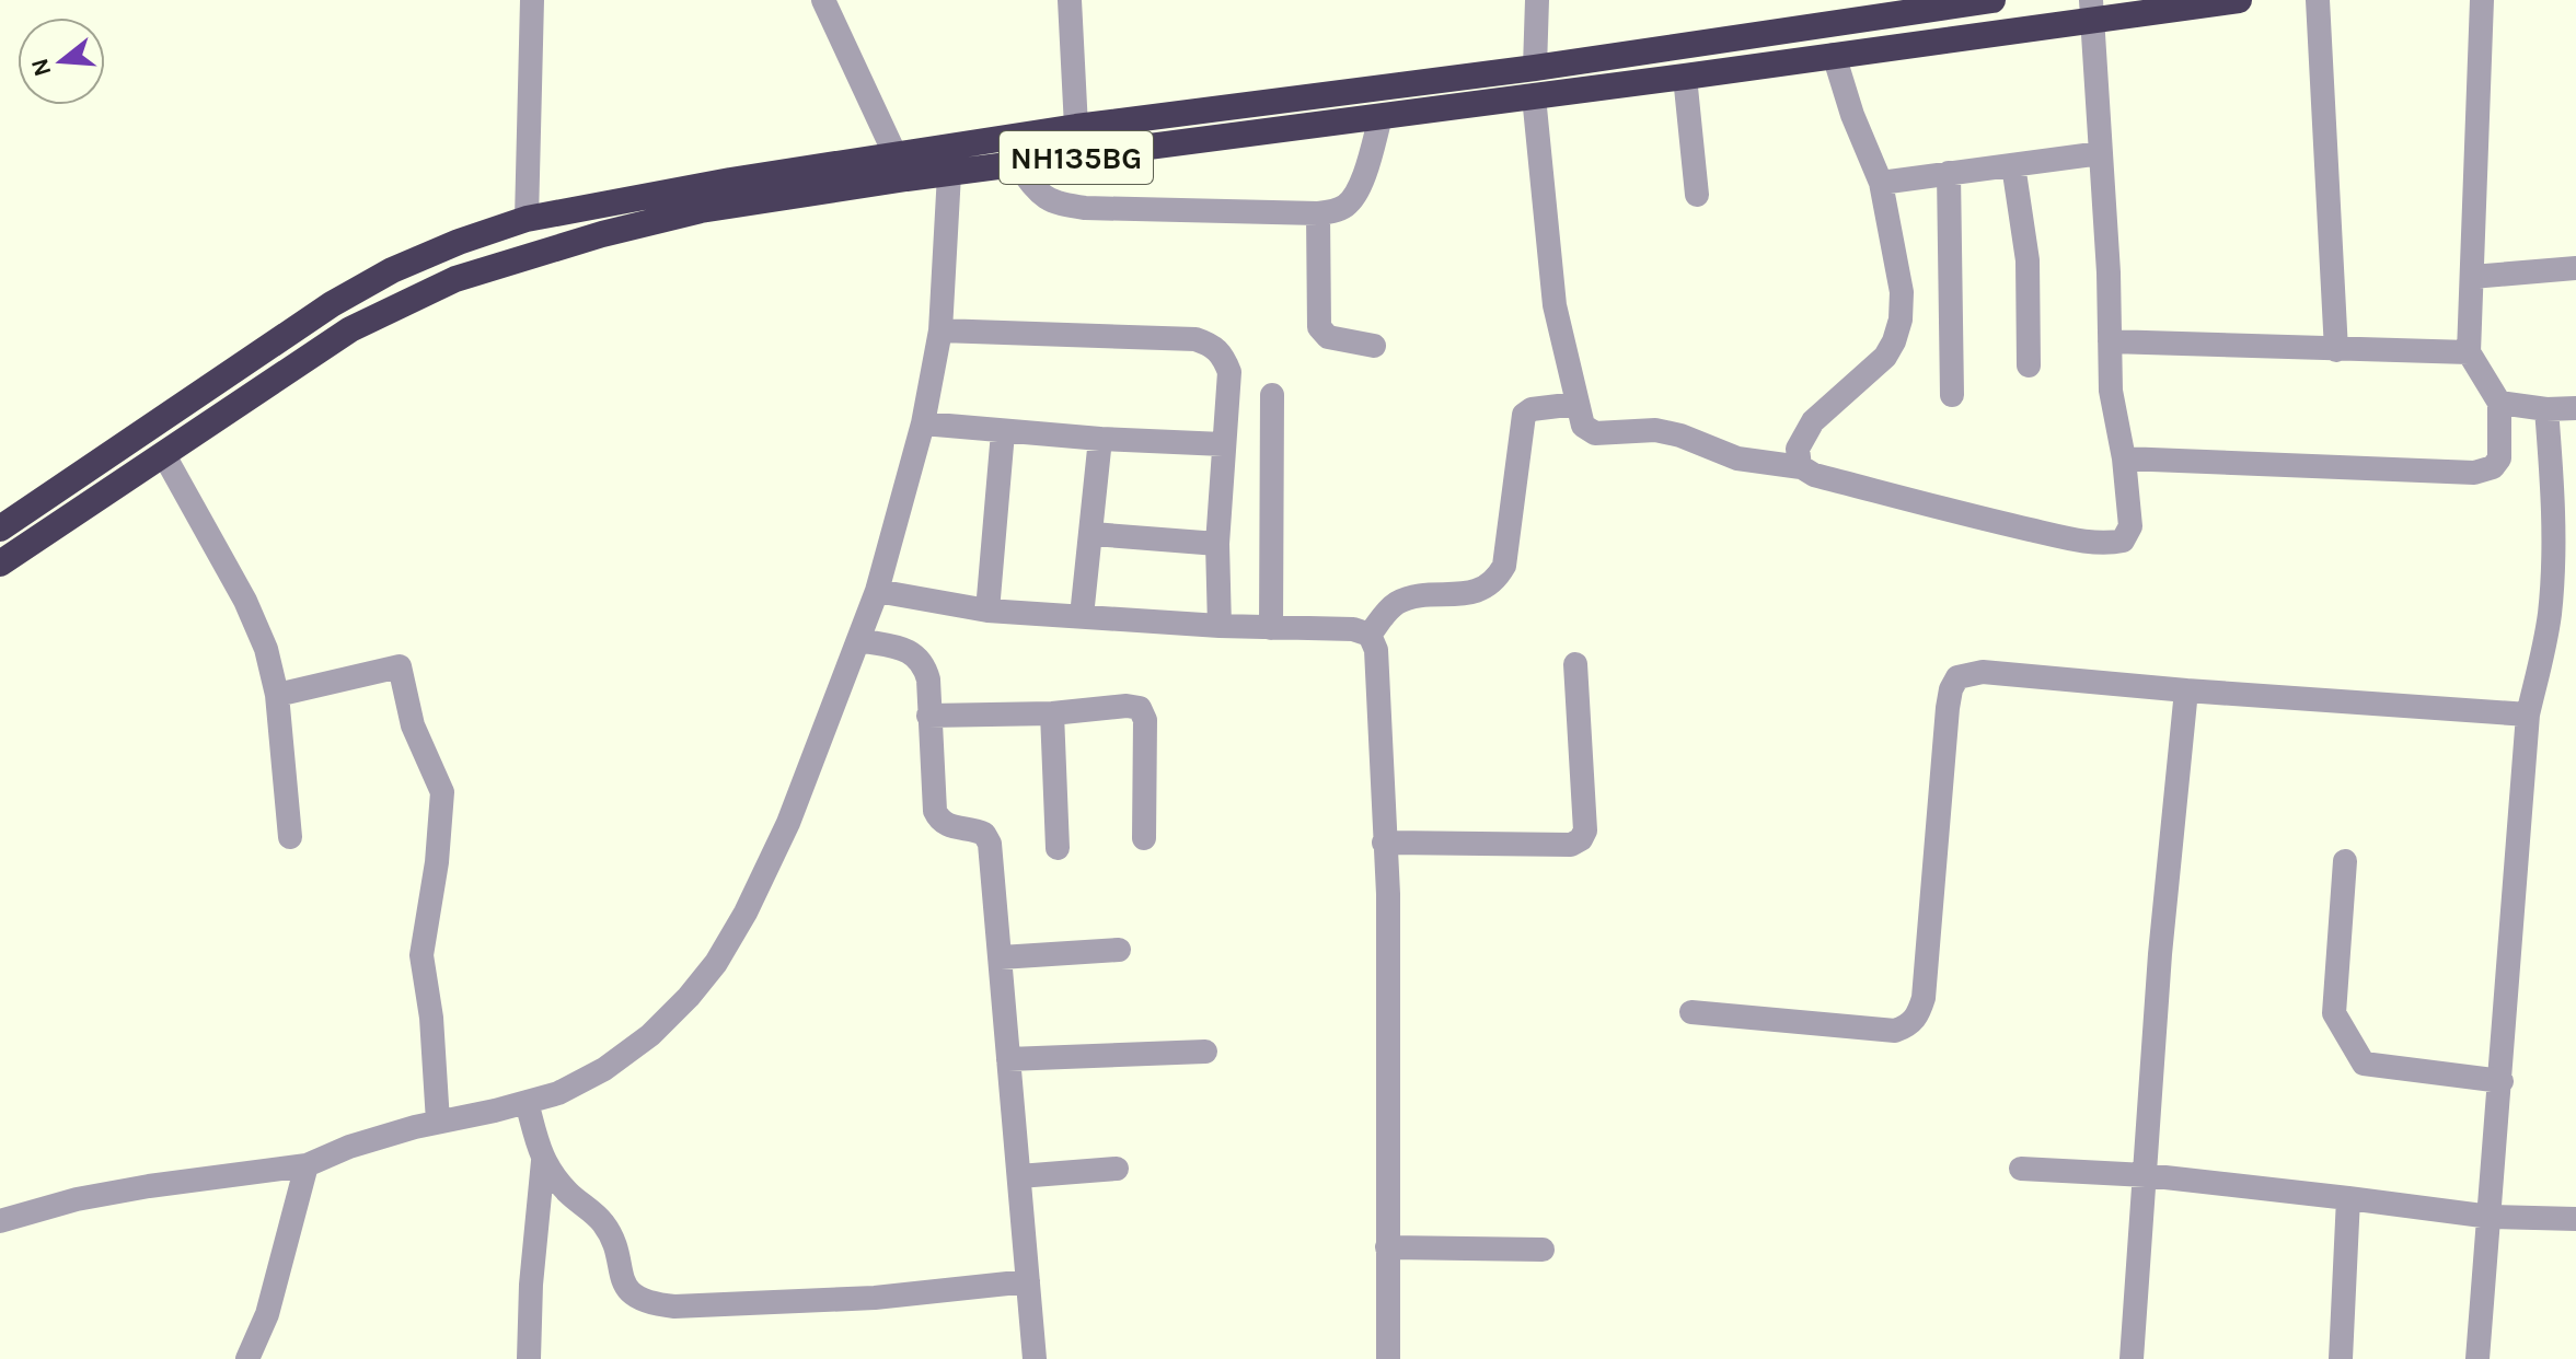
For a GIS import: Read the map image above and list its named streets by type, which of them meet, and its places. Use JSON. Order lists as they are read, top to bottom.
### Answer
{
  "streets": {
    "highway": ["NH135BG"]
  },
  "north": "left"
}
